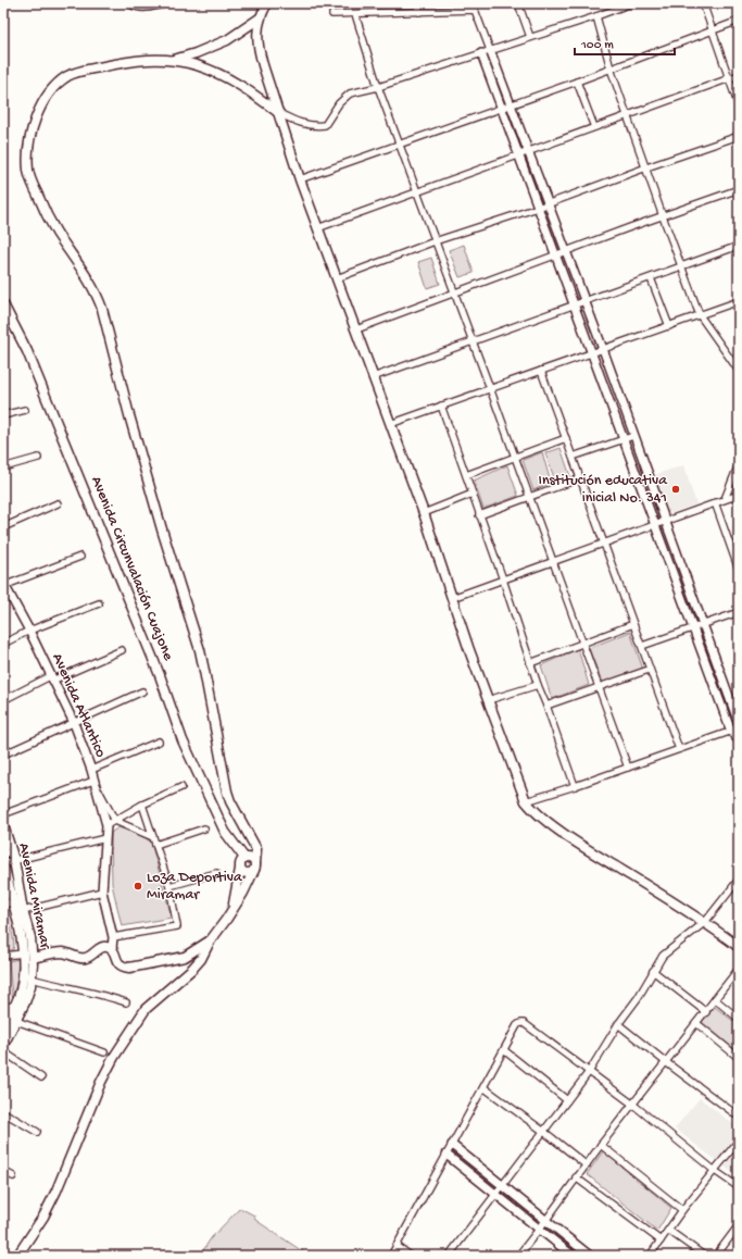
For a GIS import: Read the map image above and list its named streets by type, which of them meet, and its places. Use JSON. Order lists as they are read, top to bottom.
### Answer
{
  "streets": {
    "main road": ["Avenida Circunvalación Cuajone", "Avenida Miramar"],
    "street": ["Avenida Atlantico"]
  },
  "places": ["Institución educativa inicial No. 341", "Loza Deportiva Miramar"],
  "scale_bar": "100 m"
}
